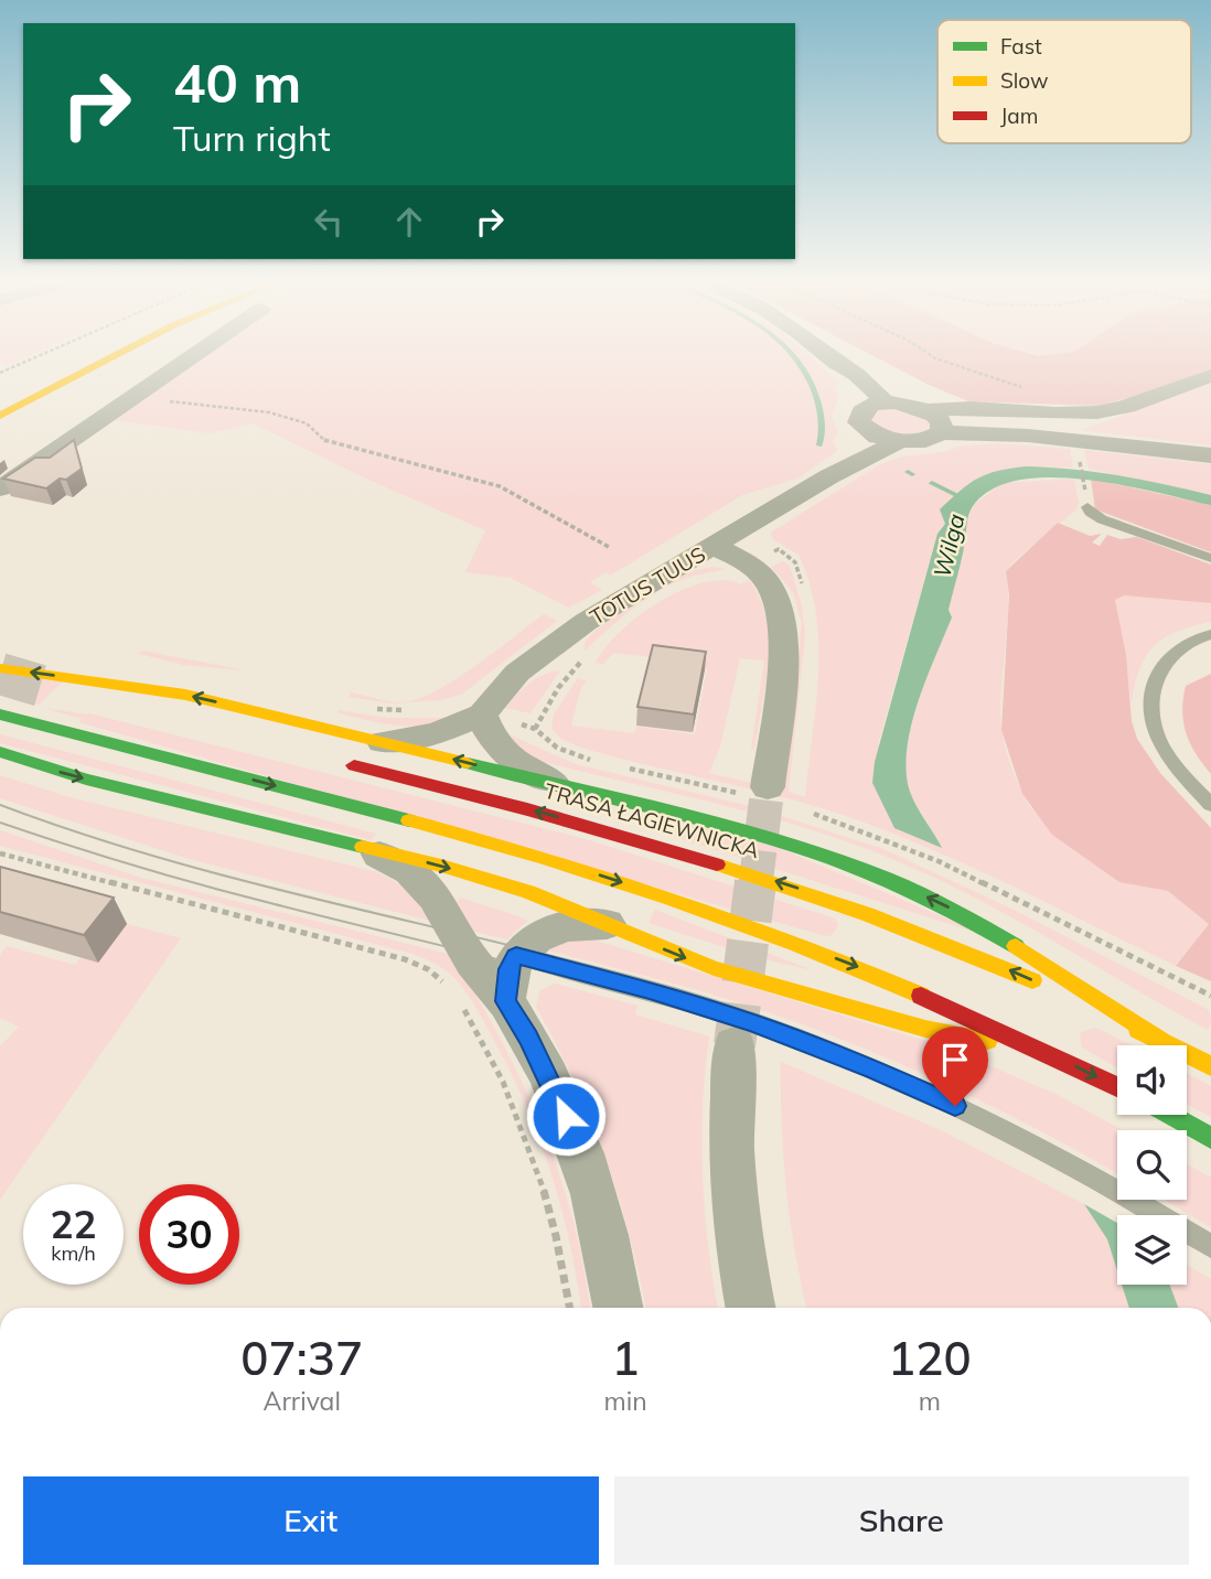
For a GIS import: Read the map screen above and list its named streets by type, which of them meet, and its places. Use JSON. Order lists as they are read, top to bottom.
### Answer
{
  "streets": {
    "main road": ["TRASA ŁAGIEWNICKA"],
    "street": ["TOTUS TUUS"]
  },
  "water": ["Wilga"],
  "legend": ["Fast", "Slow", "Jam"],
  "page": {
    "turn": ["40 m", "Turn right"],
    "speed": "22 km/h",
    "limit": "30",
    "eta": [
      "07:37",
      "Arrival",
      "1",
      "min",
      "120",
      "m"
    ],
    "buttons": ["Exit", "Share"]
  }
}
